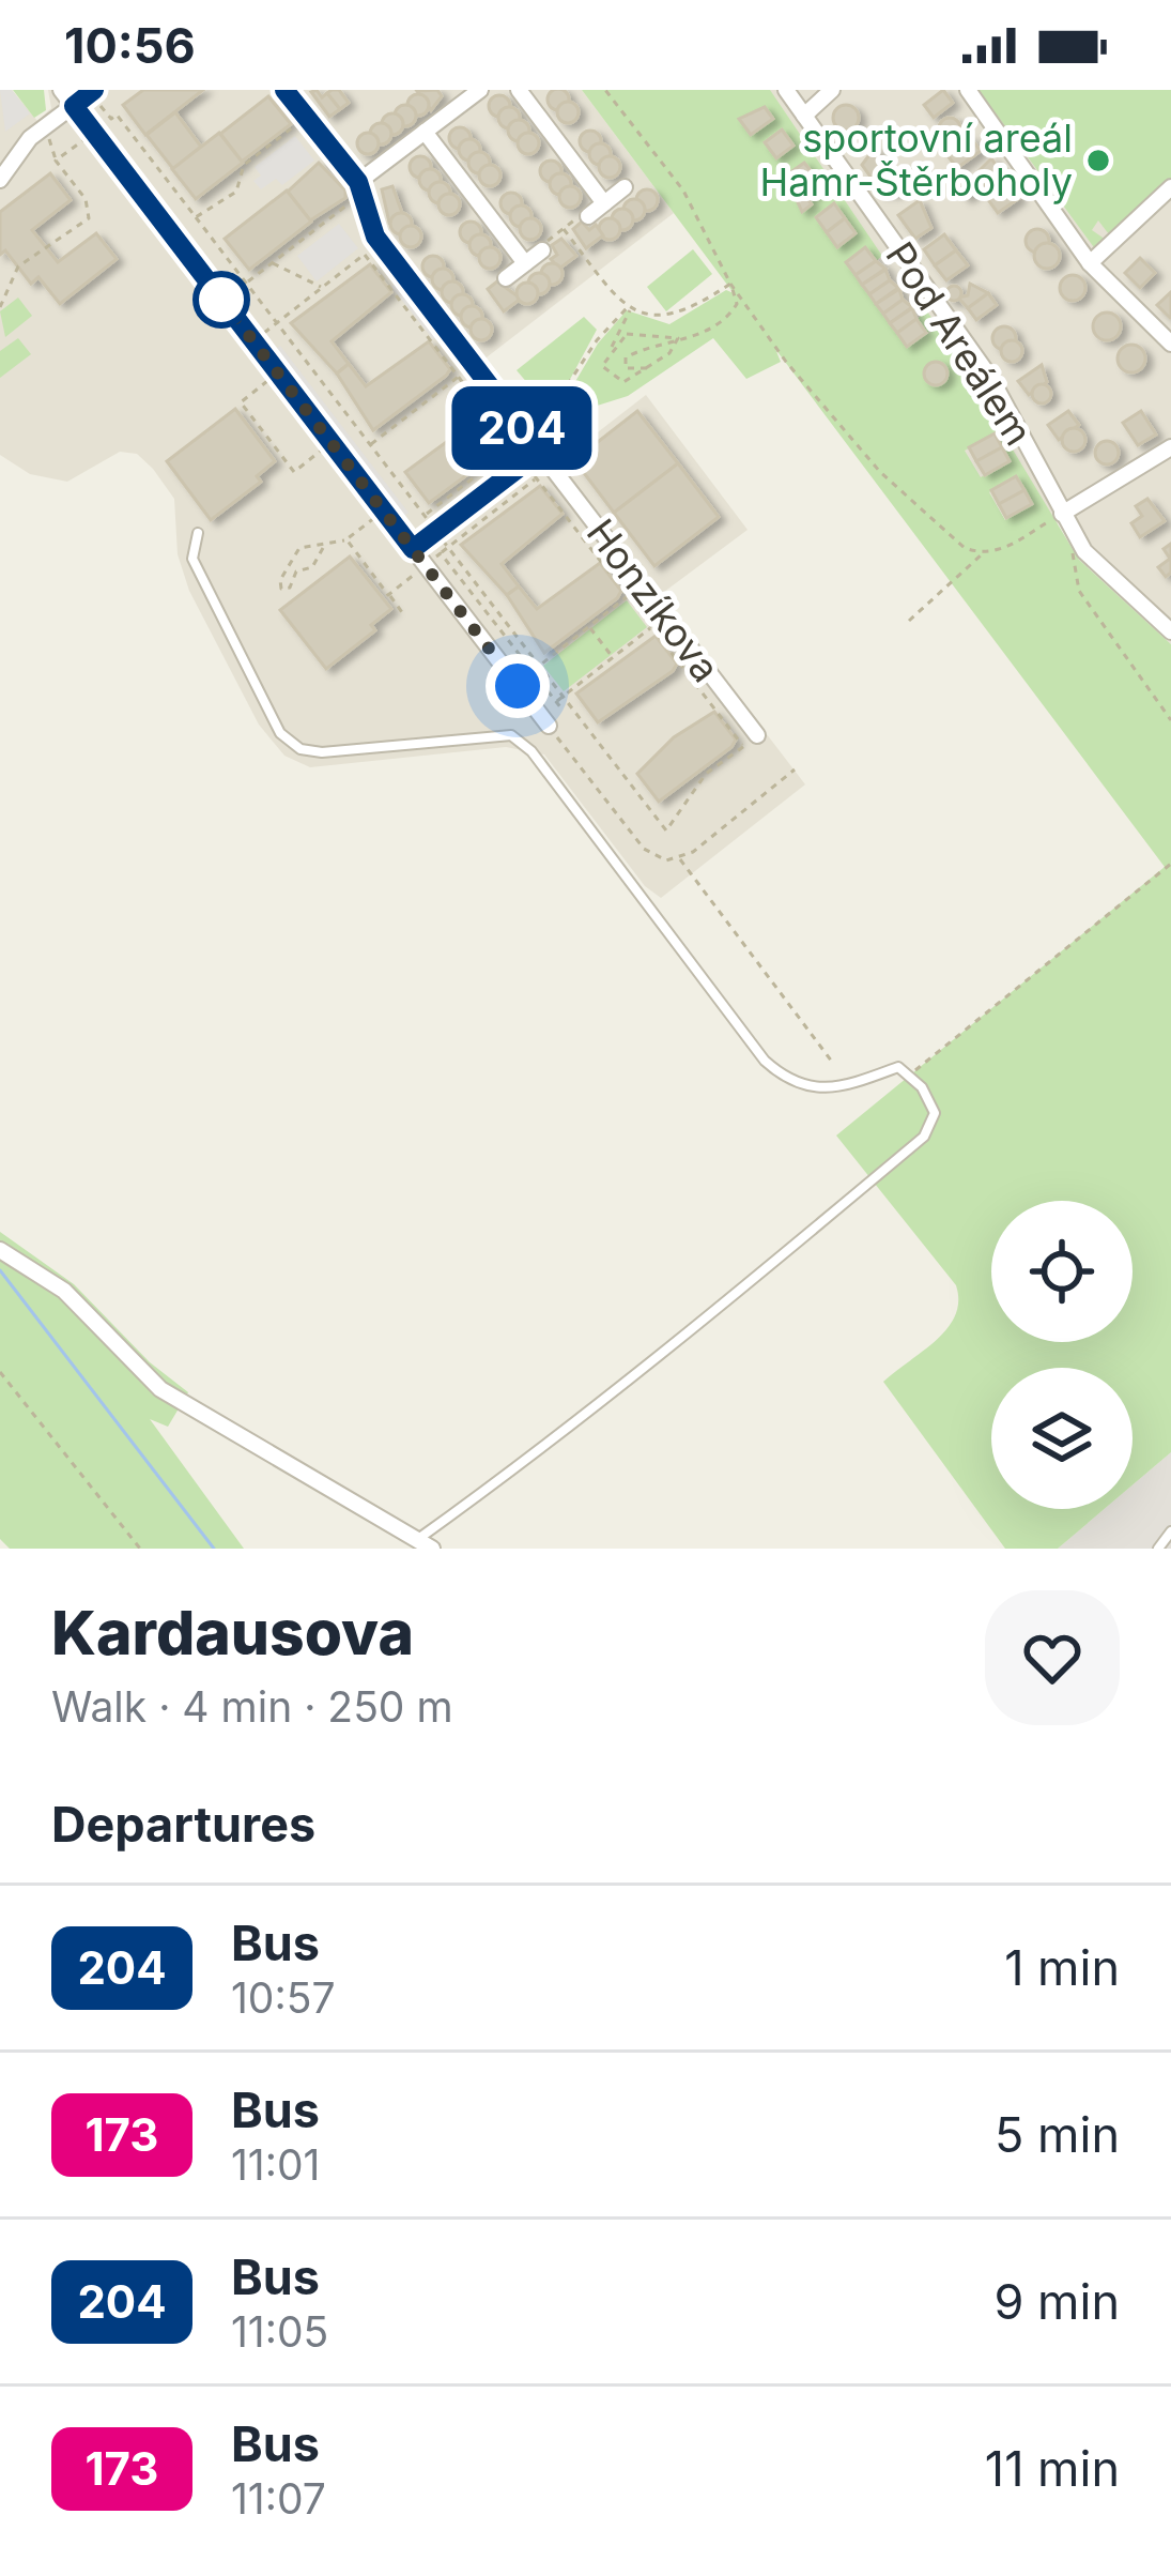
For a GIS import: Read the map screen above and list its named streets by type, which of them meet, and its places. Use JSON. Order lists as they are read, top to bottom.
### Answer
{
  "streets": {
    "street": ["Pod Areálem", "Honzíkova"]
  },
  "places": ["sportovní areál Hamr-Štěrboholy"],
  "lines": ["bus line 204"],
  "page": {
    "status": "10:56",
    "on_map": "204",
    "heading": [
      ["Kardausova", "Walk · 4 min · 250 m"],
      "Departures"
    ],
    "list": [
      {
        "mark": "204",
        "name": "Bus",
        "note": "10:57",
        "value": "1 min"
      },
      {
        "mark": "173",
        "name": "Bus",
        "note": "11:01",
        "value": "5 min"
      },
      {
        "mark": "204",
        "name": "Bus",
        "note": "11:05",
        "value": "9 min"
      },
      {
        "mark": "173",
        "name": "Bus",
        "note": "11:07",
        "value": "11 min"
      }
    ]
  }
}
